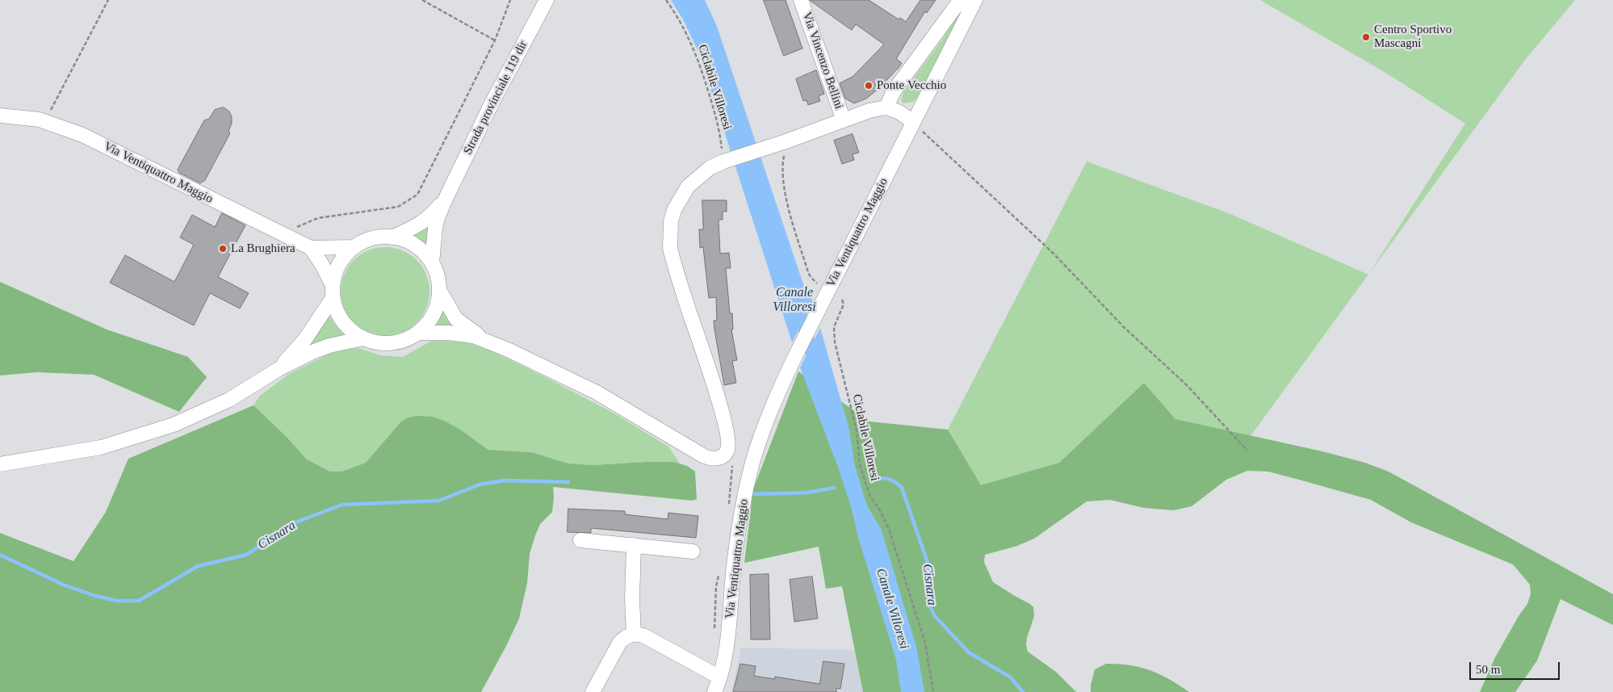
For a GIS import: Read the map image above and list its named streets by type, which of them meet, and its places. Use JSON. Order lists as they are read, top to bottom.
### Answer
{
  "streets": {
    "street": ["Via Vincenzo Bellini", "Strada provinciale 119 dir", "Via Ventiquattro Maggio"],
    "path": ["Ciclabile Villoresi"]
  },
  "crossings": [
    ["Strada provinciale 119 dir", "Via Ventiquattro Maggio"]
  ],
  "water": ["Canale Villoresi", "Cisnara"],
  "places": ["Centro Sportivo Mascagni", "Ponte Vecchio", "La Brughiera"],
  "scale_bar": "50 m"
}
